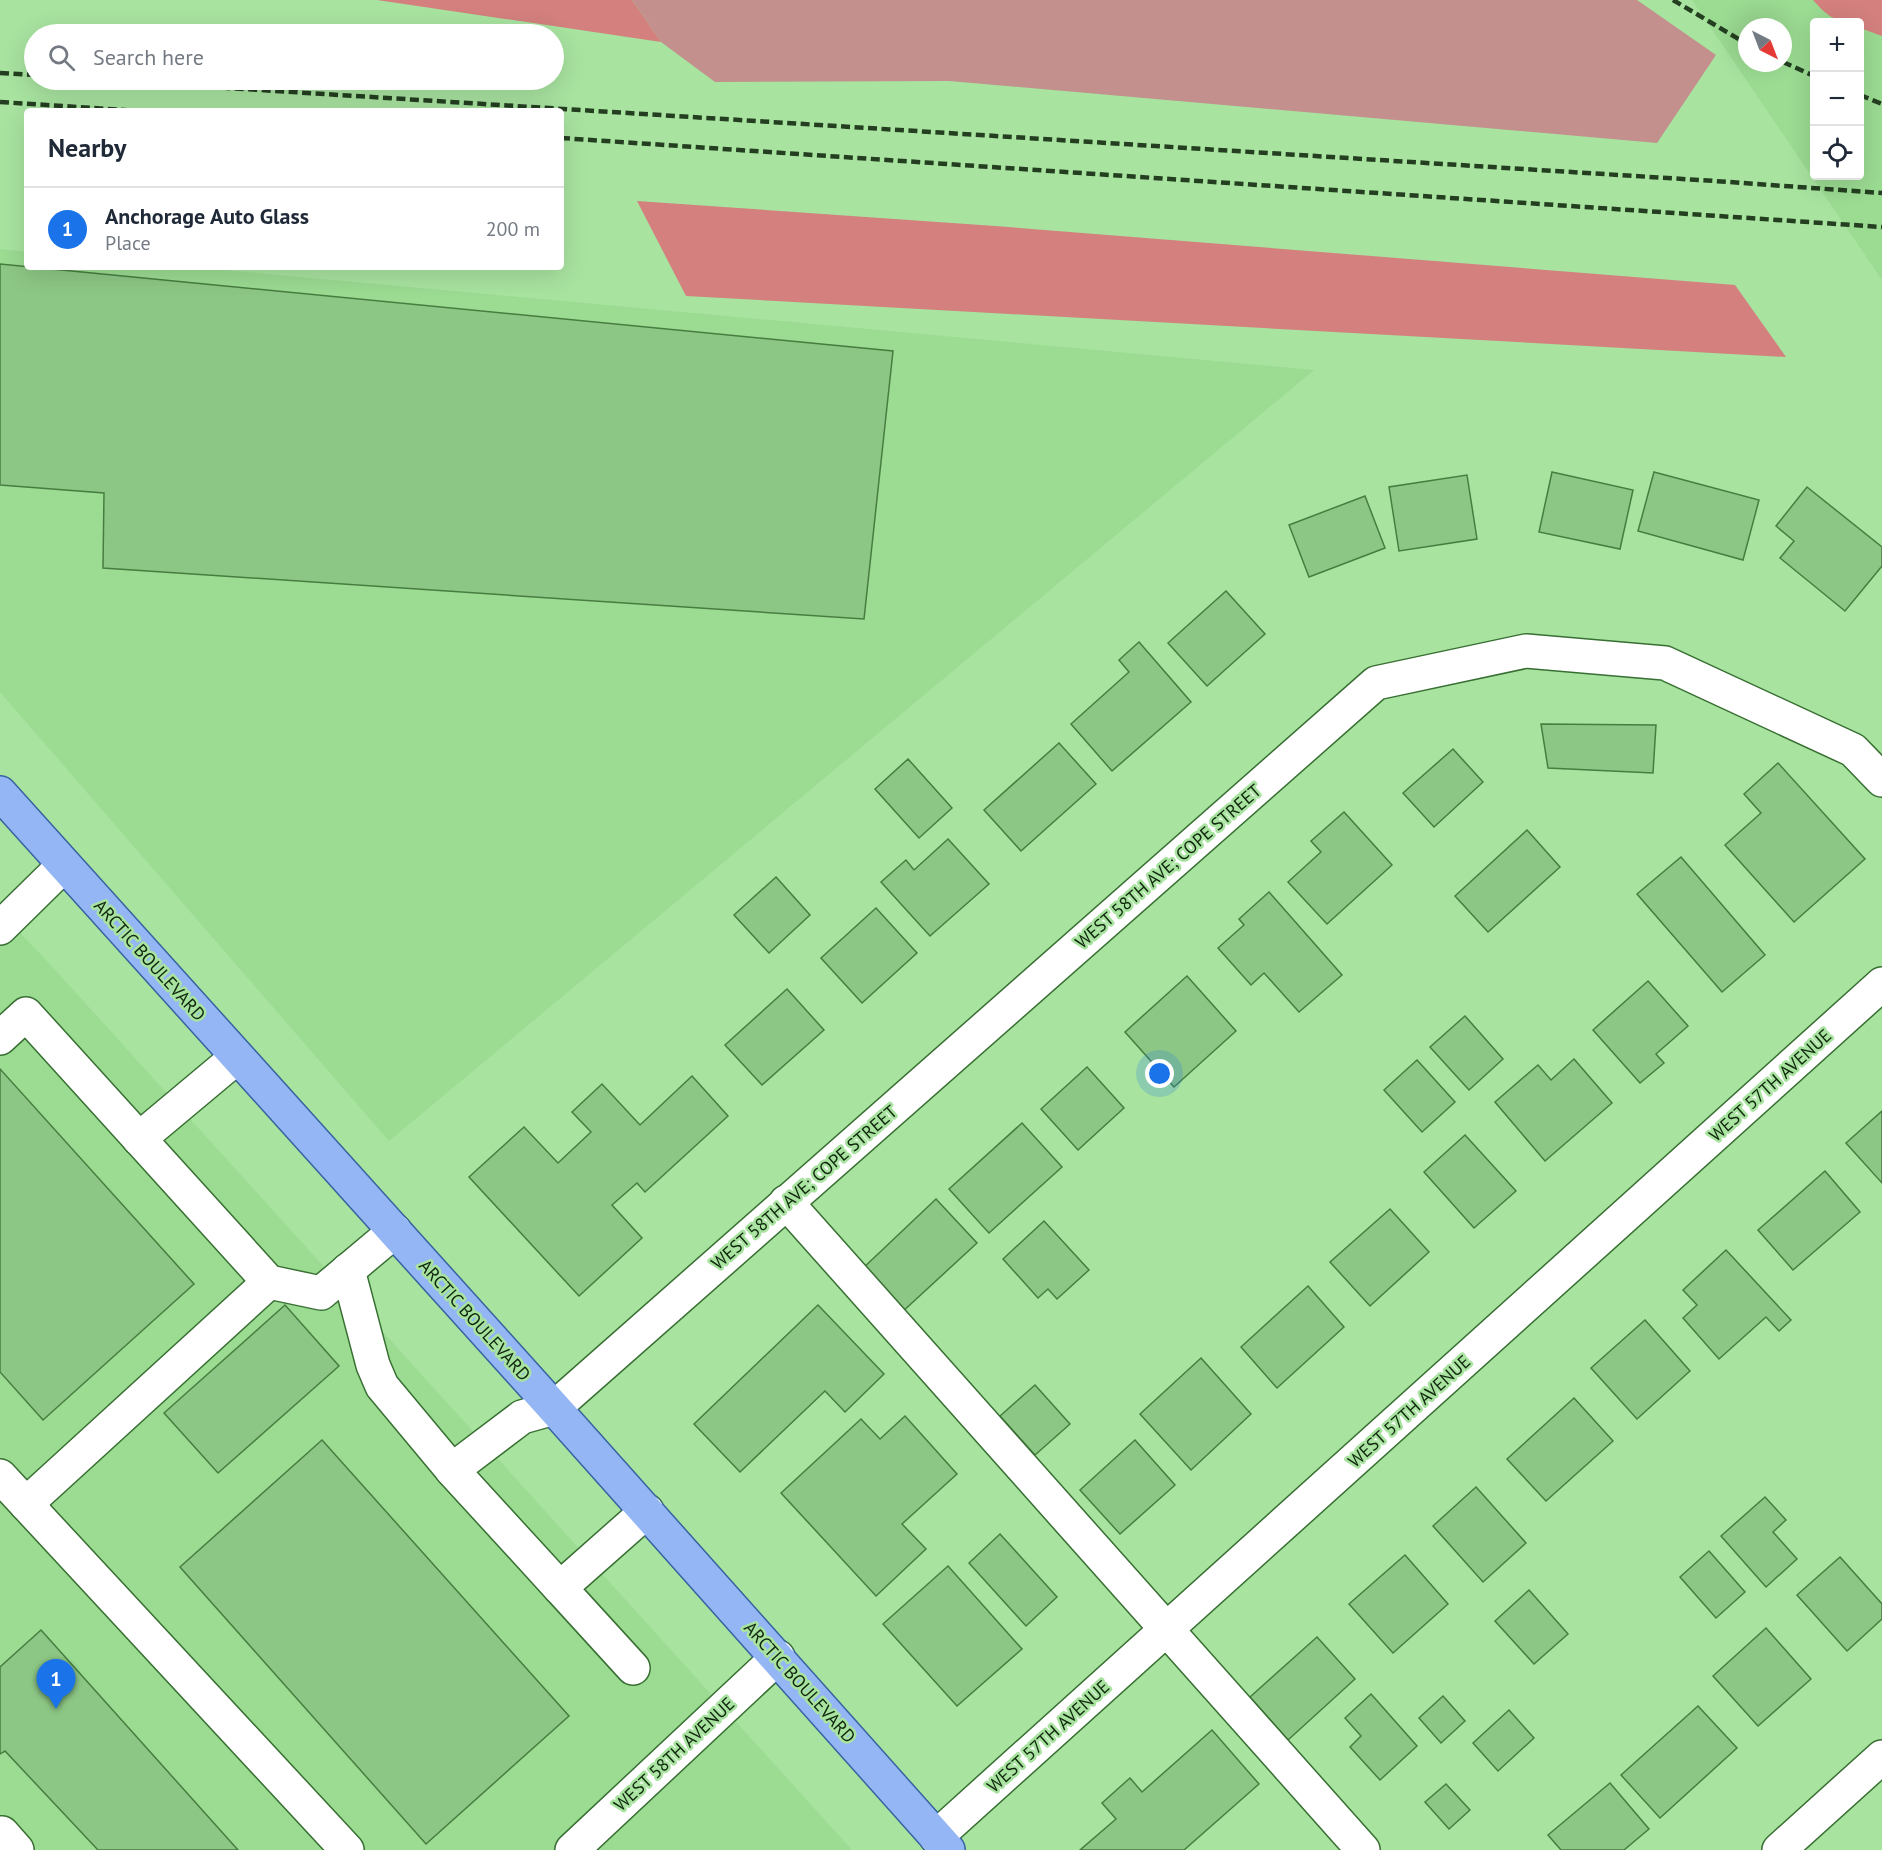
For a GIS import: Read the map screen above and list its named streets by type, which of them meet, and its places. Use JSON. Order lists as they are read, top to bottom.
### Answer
{
  "streets": {
    "main road": ["ARCTIC BOULEVARD"],
    "street": ["WEST 58TH AVE; COPE STREET", "WEST 57TH AVENUE", "WEST 58TH AVENUE"]
  },
  "crossings": [
    ["WEST 58TH AVE; COPE STREET", "ARCTIC BOULEVARD"],
    ["ARCTIC BOULEVARD", "WEST 57TH AVENUE"],
    ["ARCTIC BOULEVARD", "WEST 58TH AVENUE"]
  ],
  "north": "bottom right",
  "page": {
    "map_buttons": ["+", "−"],
    "search": "Search here",
    "heading": "Nearby",
    "list": [
      {
        "mark": "1",
        "name": "Anchorage Auto Glass",
        "note": "Place",
        "value": "200 m"
      }
    ],
    "pins": "1"
  }
}
